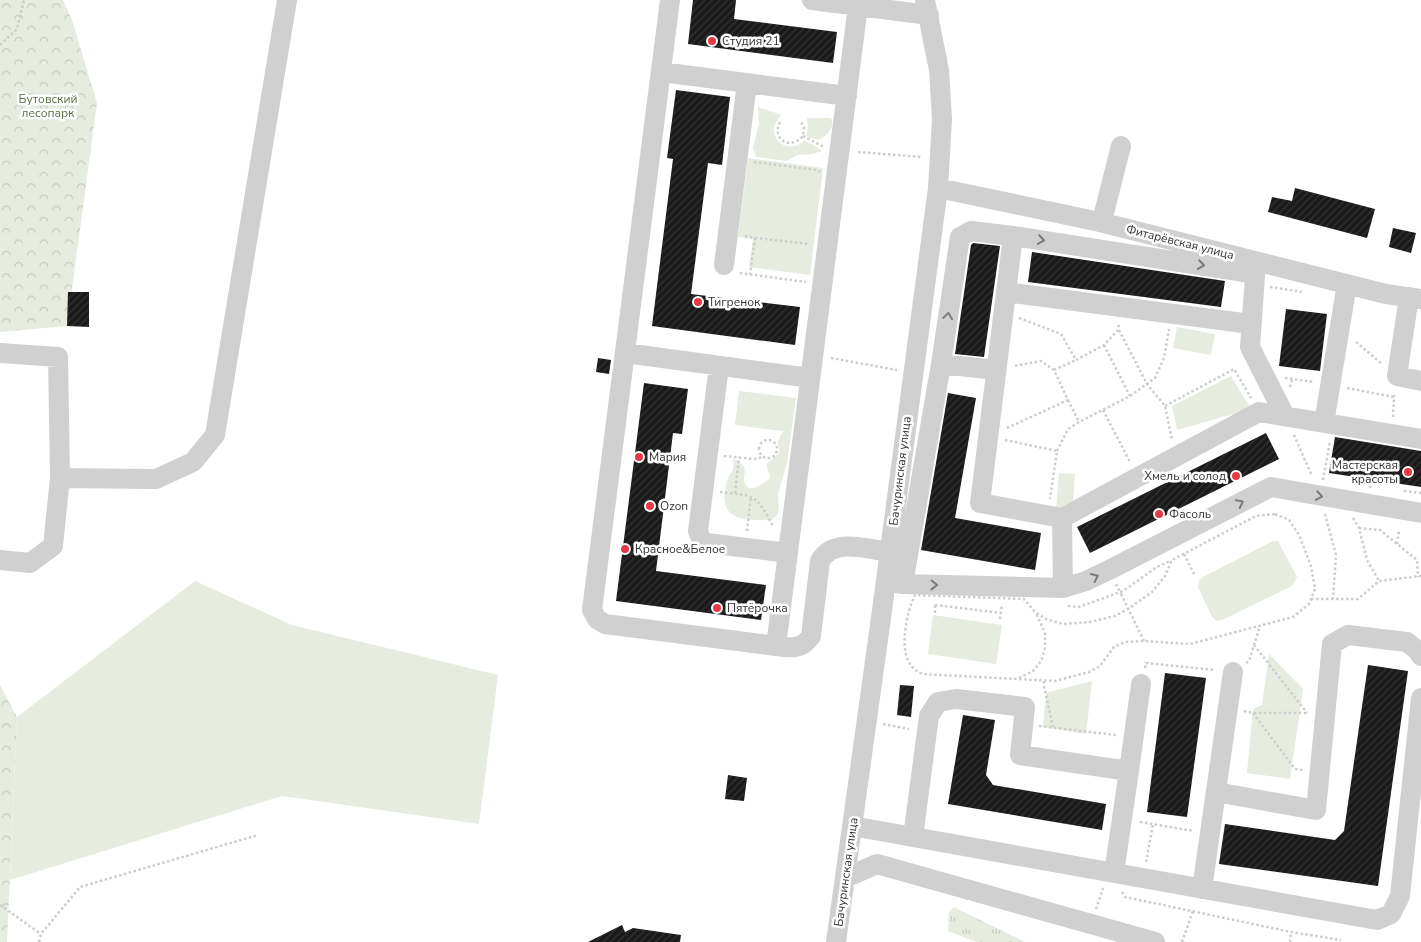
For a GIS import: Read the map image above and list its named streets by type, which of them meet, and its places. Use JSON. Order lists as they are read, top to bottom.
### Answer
{
  "streets": {
    "street": ["Фитарёвская улица", "Бачуринская улица"]
  },
  "crossings": [
    ["Фитарёвская улица", "Бачуринская улица"]
  ],
  "parks": ["Бутовский лесопарк"],
  "places": [
    "Студия 21",
    "Тигренок",
    "Мария",
    "Мастерская красоты",
    "Хмель и солод",
    "Ozon",
    "Фасоль",
    "Красное&Белое",
    "Пятёрочка"
  ]
}
